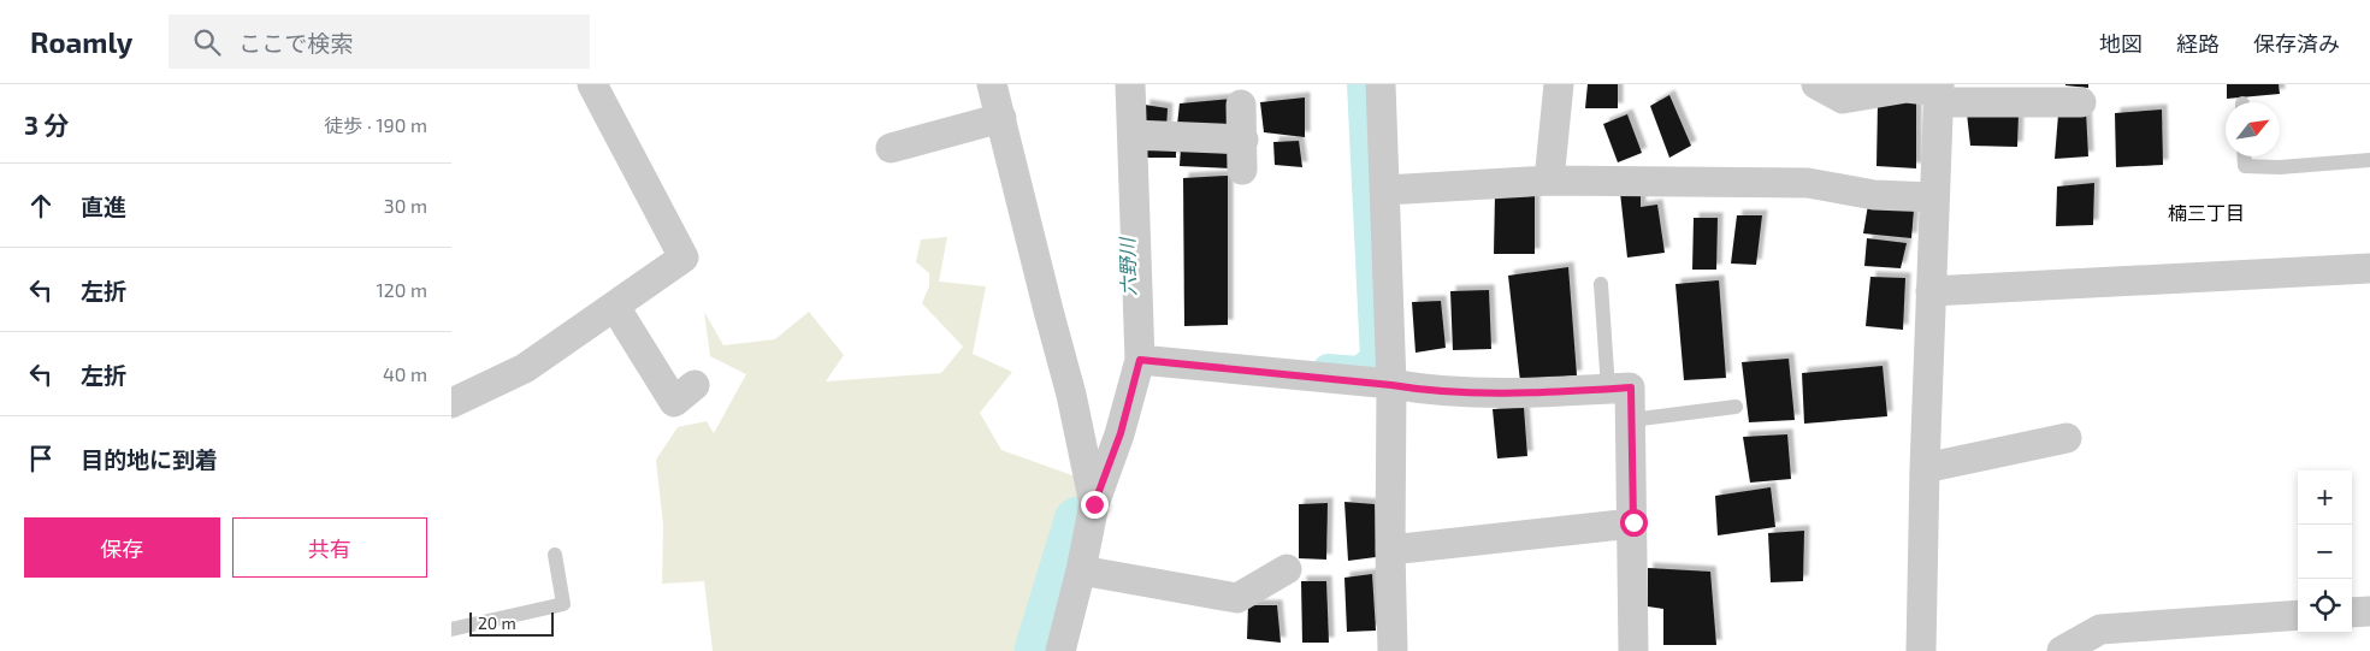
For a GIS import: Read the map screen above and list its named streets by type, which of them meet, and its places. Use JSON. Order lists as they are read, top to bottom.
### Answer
{
  "districts": ["楠三丁目"],
  "water": ["六野川"],
  "scale_bar": "20 m",
  "north": "top right",
  "page": {
    "header": "Roamly",
    "search": "ここで検索",
    "nav": ["地図", "経路", "保存済み"],
    "heading": ["3 分", "徒歩 · 190 m"],
    "list": [
      ["直進", "30 m"],
      ["左折", "120 m"],
      ["左折", "40 m"],
      "目的地に到着"
    ],
    "map_buttons": ["+", "−"],
    "buttons": ["保存", "共有"],
    "scale": "20 m"
  }
}
